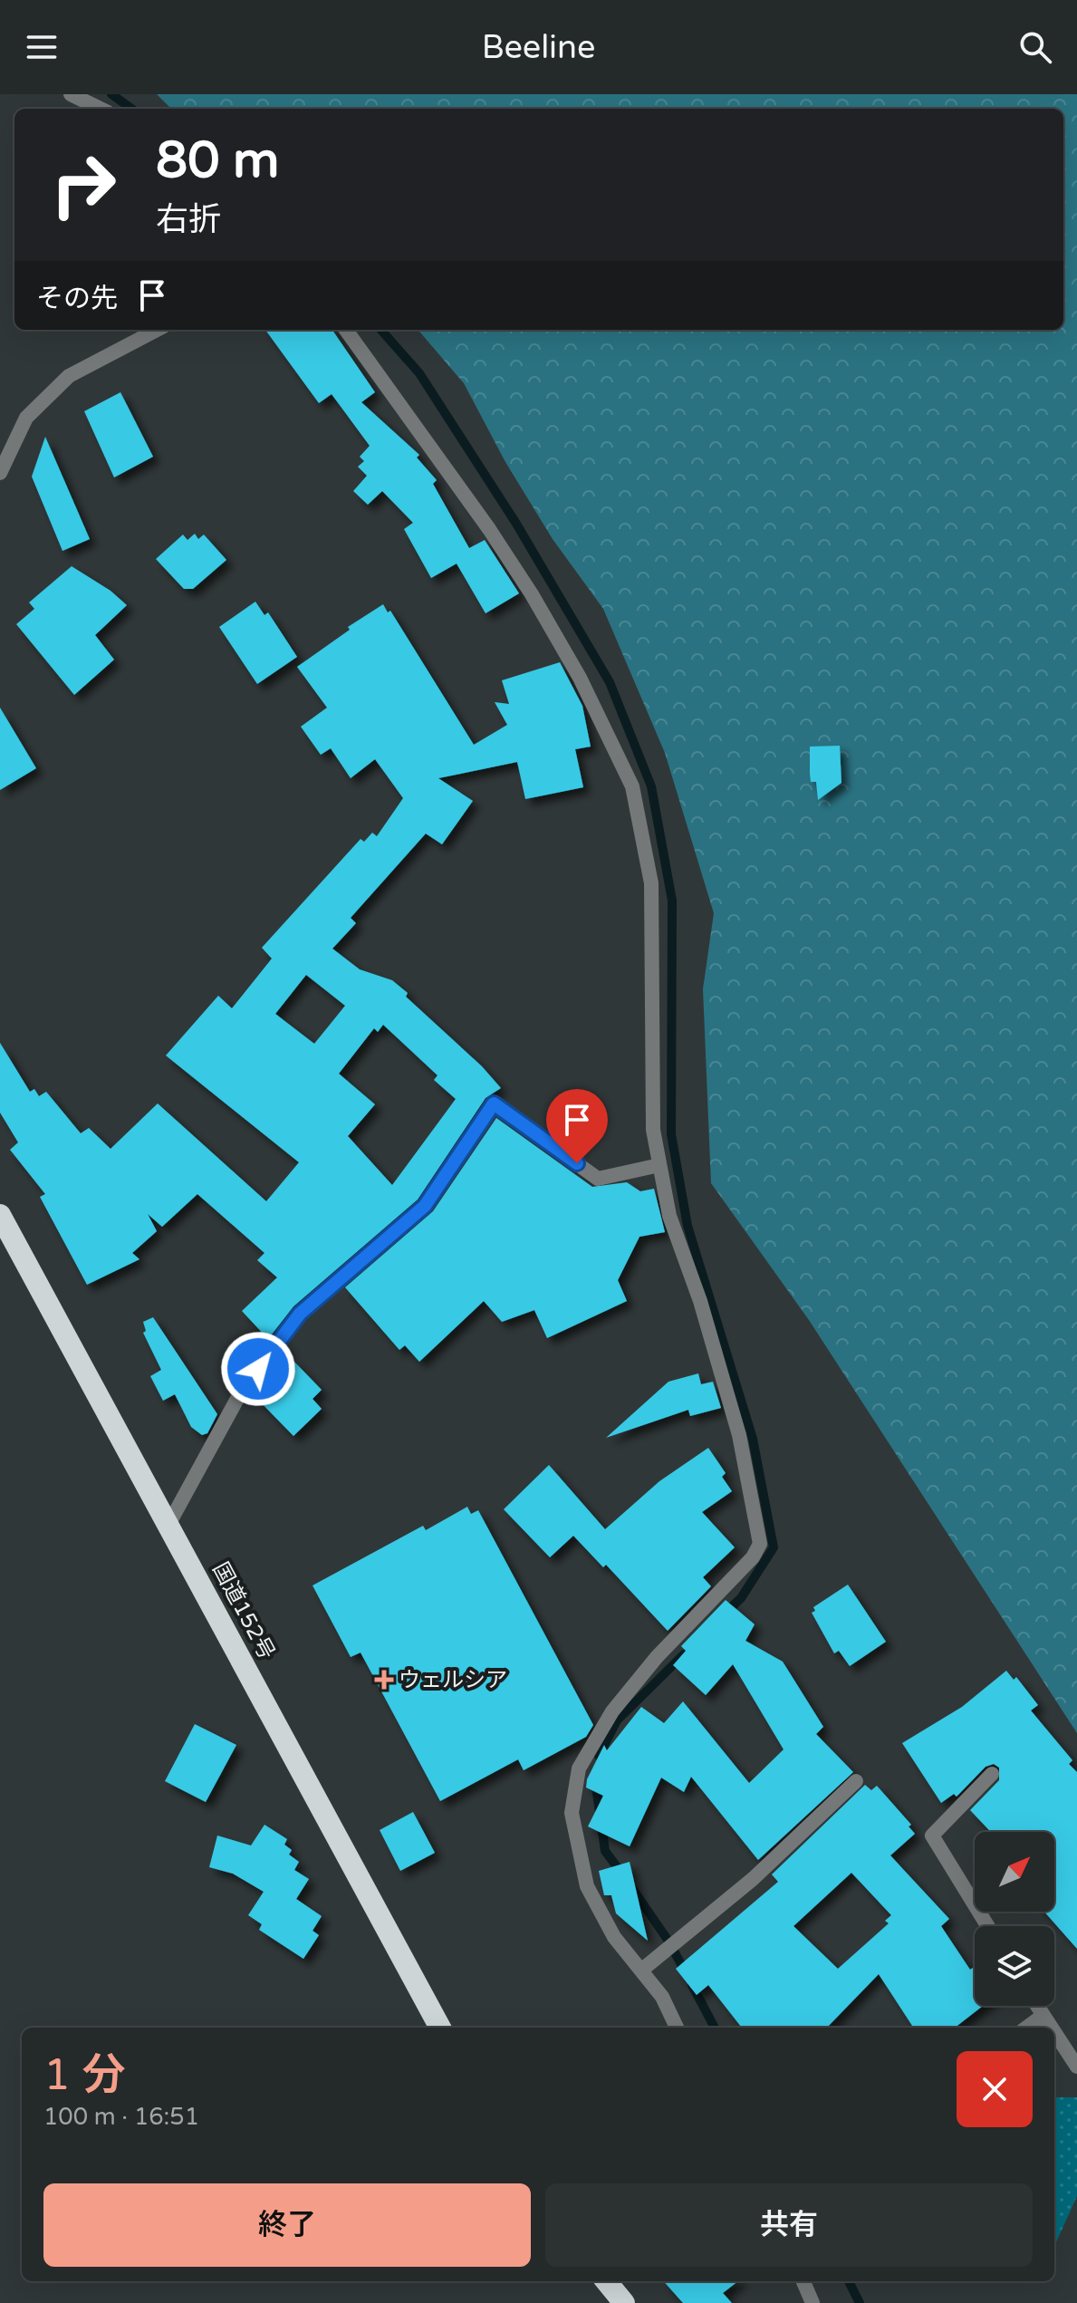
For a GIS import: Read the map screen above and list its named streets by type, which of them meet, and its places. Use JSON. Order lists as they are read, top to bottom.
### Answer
{
  "streets": {
    "highway": ["国道152号"]
  },
  "places": {
    "health": ["ウェルシア"]
  },
  "north": "top right",
  "page": {
    "header": "Beeline",
    "turn": ["80 m", "右折"],
    "then": "その先",
    "heading": ["1 分", "100 m · 16:51"],
    "buttons": ["終了", "共有"]
  }
}
